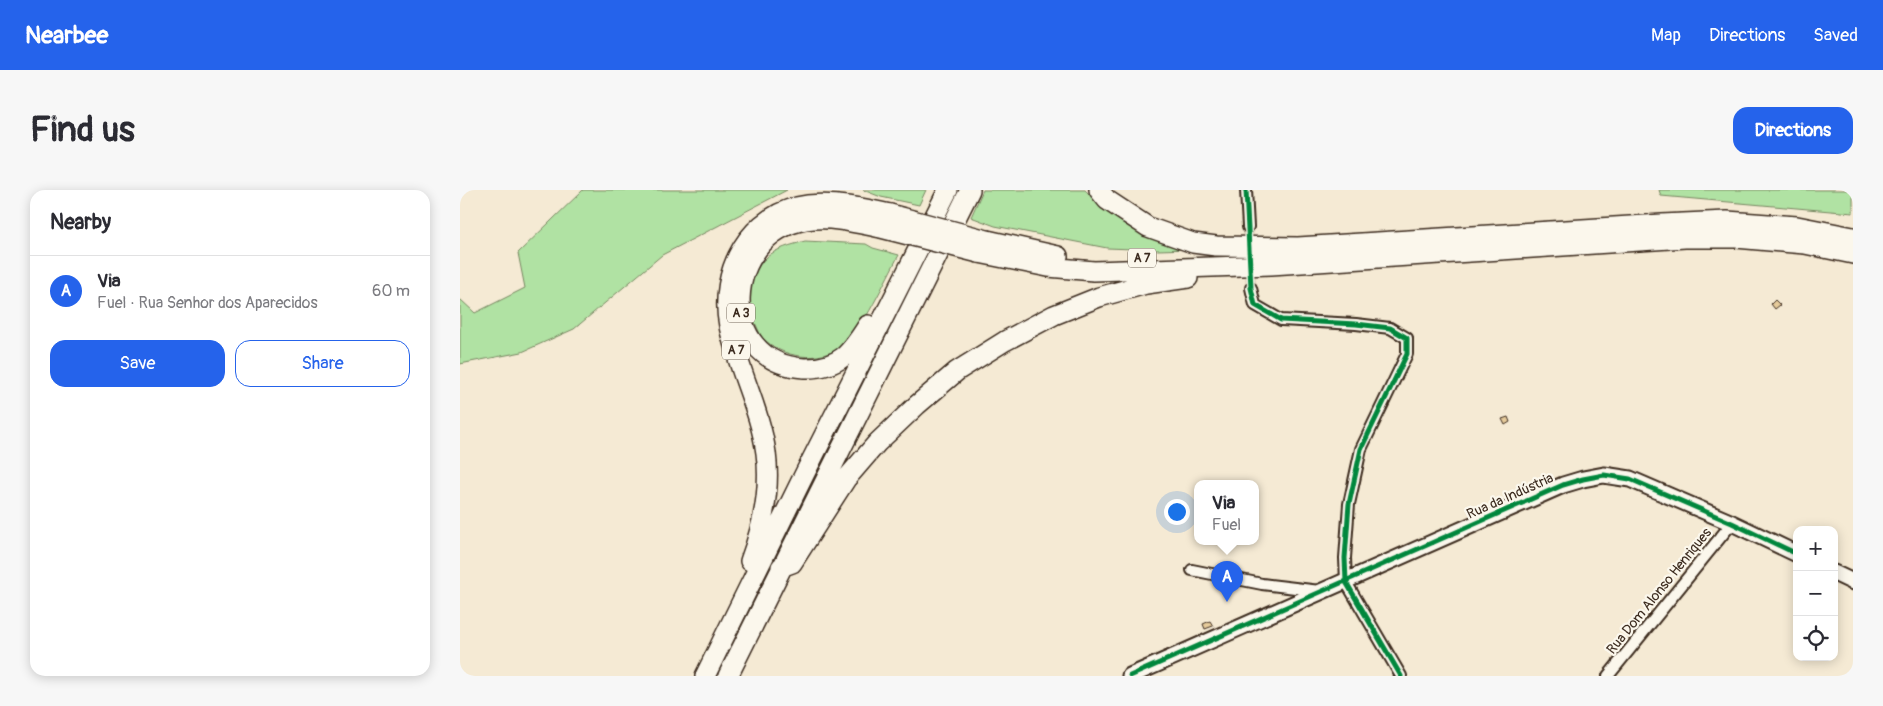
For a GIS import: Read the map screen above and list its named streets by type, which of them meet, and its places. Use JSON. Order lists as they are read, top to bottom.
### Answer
{
  "streets": {
    "highway": ["A 7", "A 3"],
    "street": ["Rua da Indústria", "Rua Dom Alonso Henriques"]
  },
  "crossings": [
    ["A 7", "A 3"],
    ["Rua da Indústria", "Rua Dom Alonso Henriques"]
  ],
  "page": {
    "header": "Nearbee",
    "nav": ["Map", "Directions", "Saved"],
    "buttons": [
      "Directions",
      ["Save", "Share"]
    ],
    "title": "Find us",
    "heading": "Nearby",
    "list": [
      {
        "mark": "A",
        "name": "Via",
        "note": "Fuel · Rua Senhor dos Aparecidos",
        "value": "60 m"
      }
    ],
    "popup": ["Via", "Fuel"],
    "map_buttons": ["+", "−"],
    "pins": "A"
  }
}
